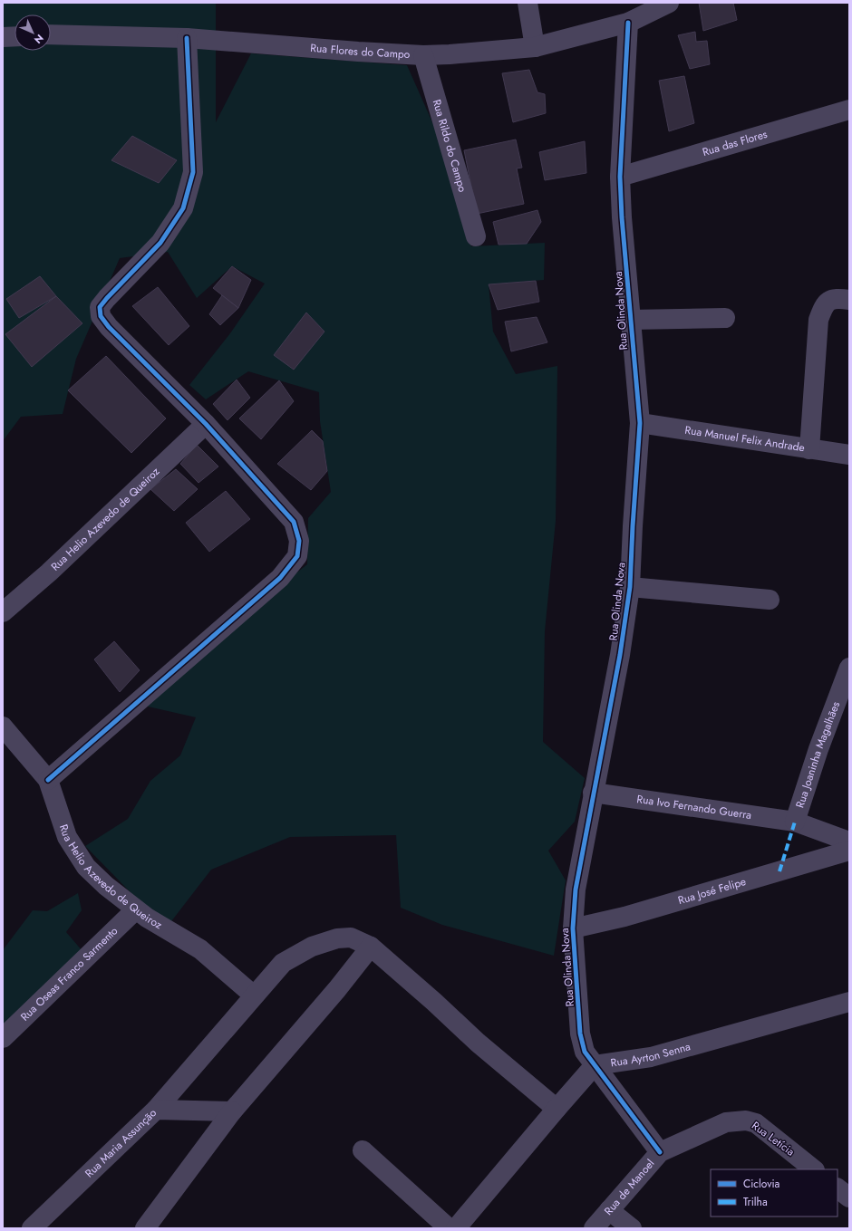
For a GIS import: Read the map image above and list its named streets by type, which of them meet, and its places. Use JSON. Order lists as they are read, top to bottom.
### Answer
{
  "streets": {
    "street": [
      "Rua Flores do Campo",
      "Rua das Flores",
      "Rua Rildo do Campo",
      "Rua Olinda Nova",
      "Rua Manuel Felix Andrade",
      "Rua Helio Azevedo de Queiroz",
      "Rua Joaninha Magalhães",
      "Rua Ivo Fernando Guerra",
      "Rua José Felipe",
      "Rua Oseas Franco Sarmento",
      "Rua Ayrton Senna",
      "Rua Letícia",
      "Rua Maria Assunção",
      "Rua de Manoel"
    ]
  },
  "crossings": [
    ["Rua Flores do Campo", "Rua Rildo do Campo"],
    ["Rua Flores do Campo", "Rua Olinda Nova"],
    ["Rua das Flores", "Rua Olinda Nova"],
    ["Rua Olinda Nova", "Rua Manuel Felix Andrade"],
    ["Rua Olinda Nova", "Rua Ivo Fernando Guerra"],
    ["Rua Olinda Nova", "Rua José Felipe"],
    ["Rua Olinda Nova", "Rua Ayrton Senna"],
    ["Rua Olinda Nova", "Rua de Manoel"],
    ["Rua Helio Azevedo de Queiroz", "Rua Oseas Franco Sarmento"],
    ["Rua Joaninha Magalhães", "Rua Ivo Fernando Guerra"],
    ["Rua Letícia", "Rua de Manoel"]
  ],
  "legend": ["Ciclovia", "Trilha"],
  "north": "bottom right"
}
